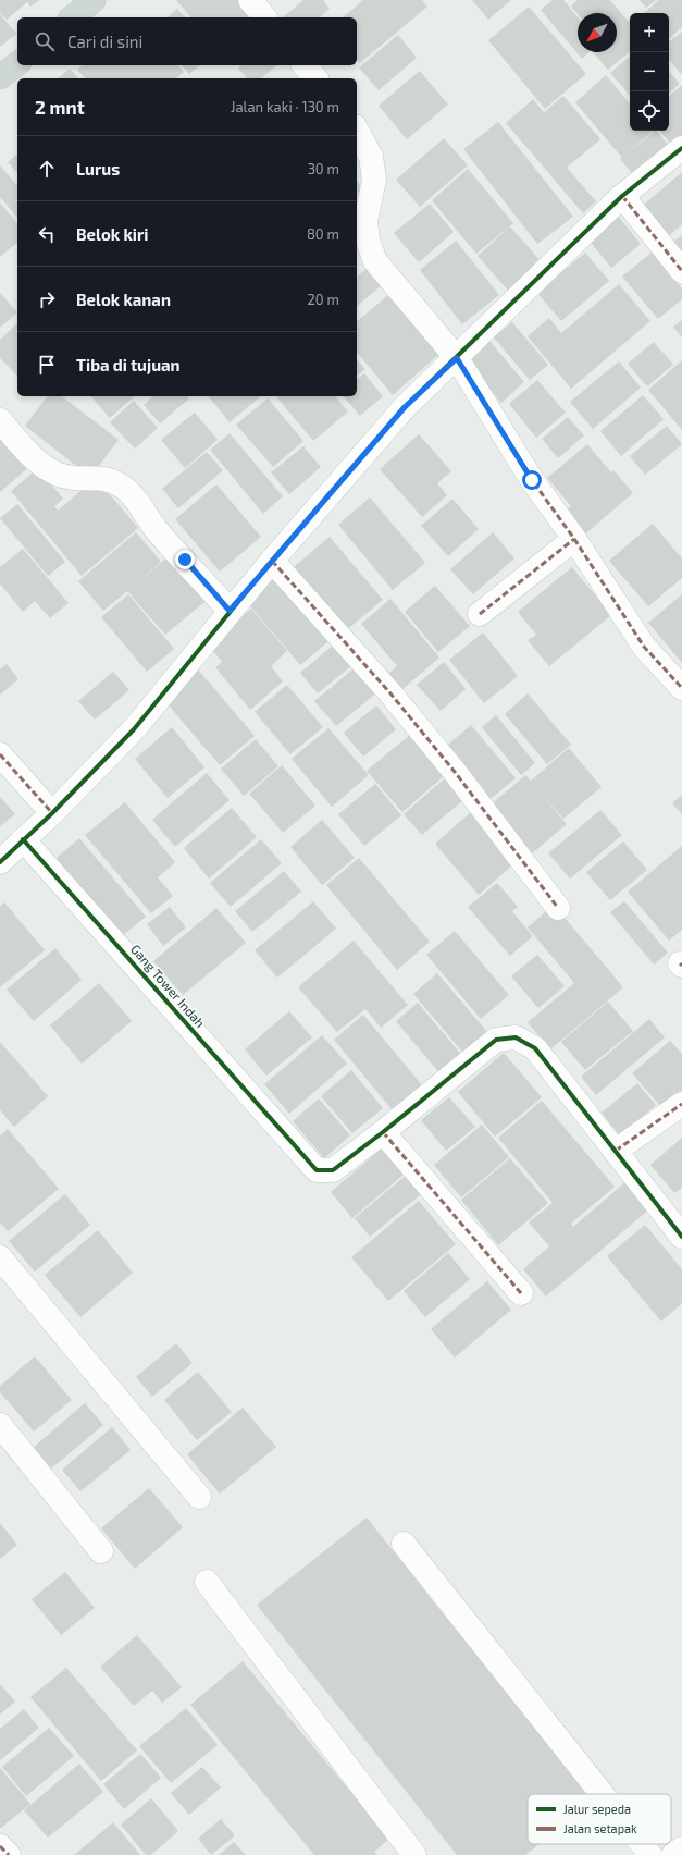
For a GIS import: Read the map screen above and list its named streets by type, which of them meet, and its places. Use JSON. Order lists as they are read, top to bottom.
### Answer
{
  "streets": {
    "street": ["Gang Tower Indah"]
  },
  "legend": ["Jalur sepeda", "Jalan setapak"],
  "north": "bottom left",
  "page": {
    "map_buttons": ["+", "−"],
    "search": "Cari di sini",
    "heading": ["2 mnt", "Jalan kaki · 130 m"],
    "list": [
      ["Lurus", "30 m"],
      ["Belok kiri", "80 m"],
      ["Belok kanan", "20 m"],
      "Tiba di tujuan"
    ]
  }
}
